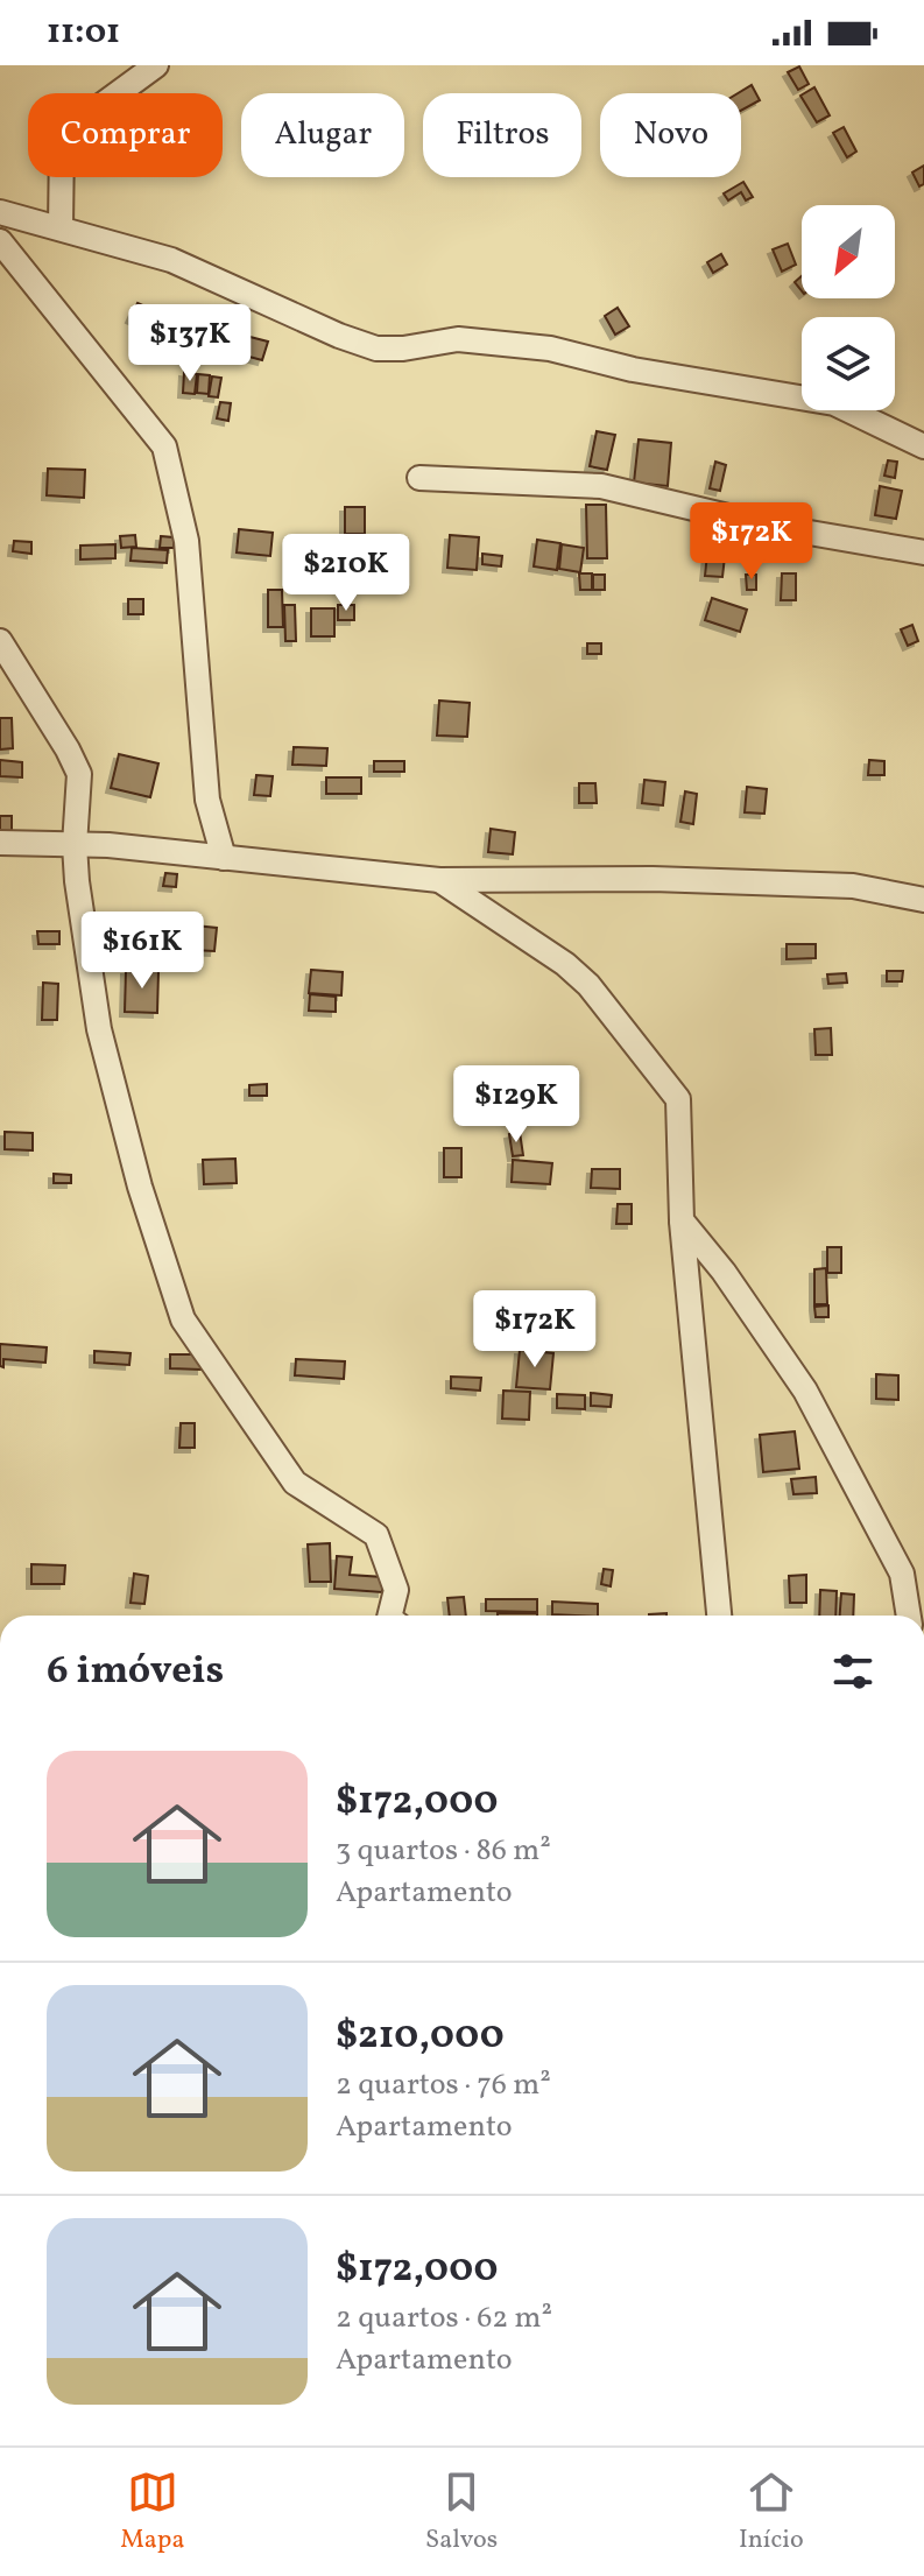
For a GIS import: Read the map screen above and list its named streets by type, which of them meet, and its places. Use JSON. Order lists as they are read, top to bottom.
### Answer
{
  "north": "bottom left",
  "page": {
    "status": "11:01",
    "chip": [
      "Comprar",
      "Alugar",
      "Filtros",
      "Novo"
    ],
    "price": [
      "$137K",
      "$172K",
      "$210K",
      "$161K",
      "$129K",
      "$172K"
    ],
    "heading": "6 imóveis",
    "list": [
      {
        "name": "$172,000",
        "note": "3 quartos · 86 m² · Apartamento"
      },
      {
        "name": "$210,000",
        "note": "2 quartos · 76 m² · Apartamento"
      },
      {
        "name": "$172,000",
        "note": "2 quartos · 62 m² · Apartamento"
      }
    ],
    "tabs": ["Mapa", "Salvos", "Início"]
  }
}
